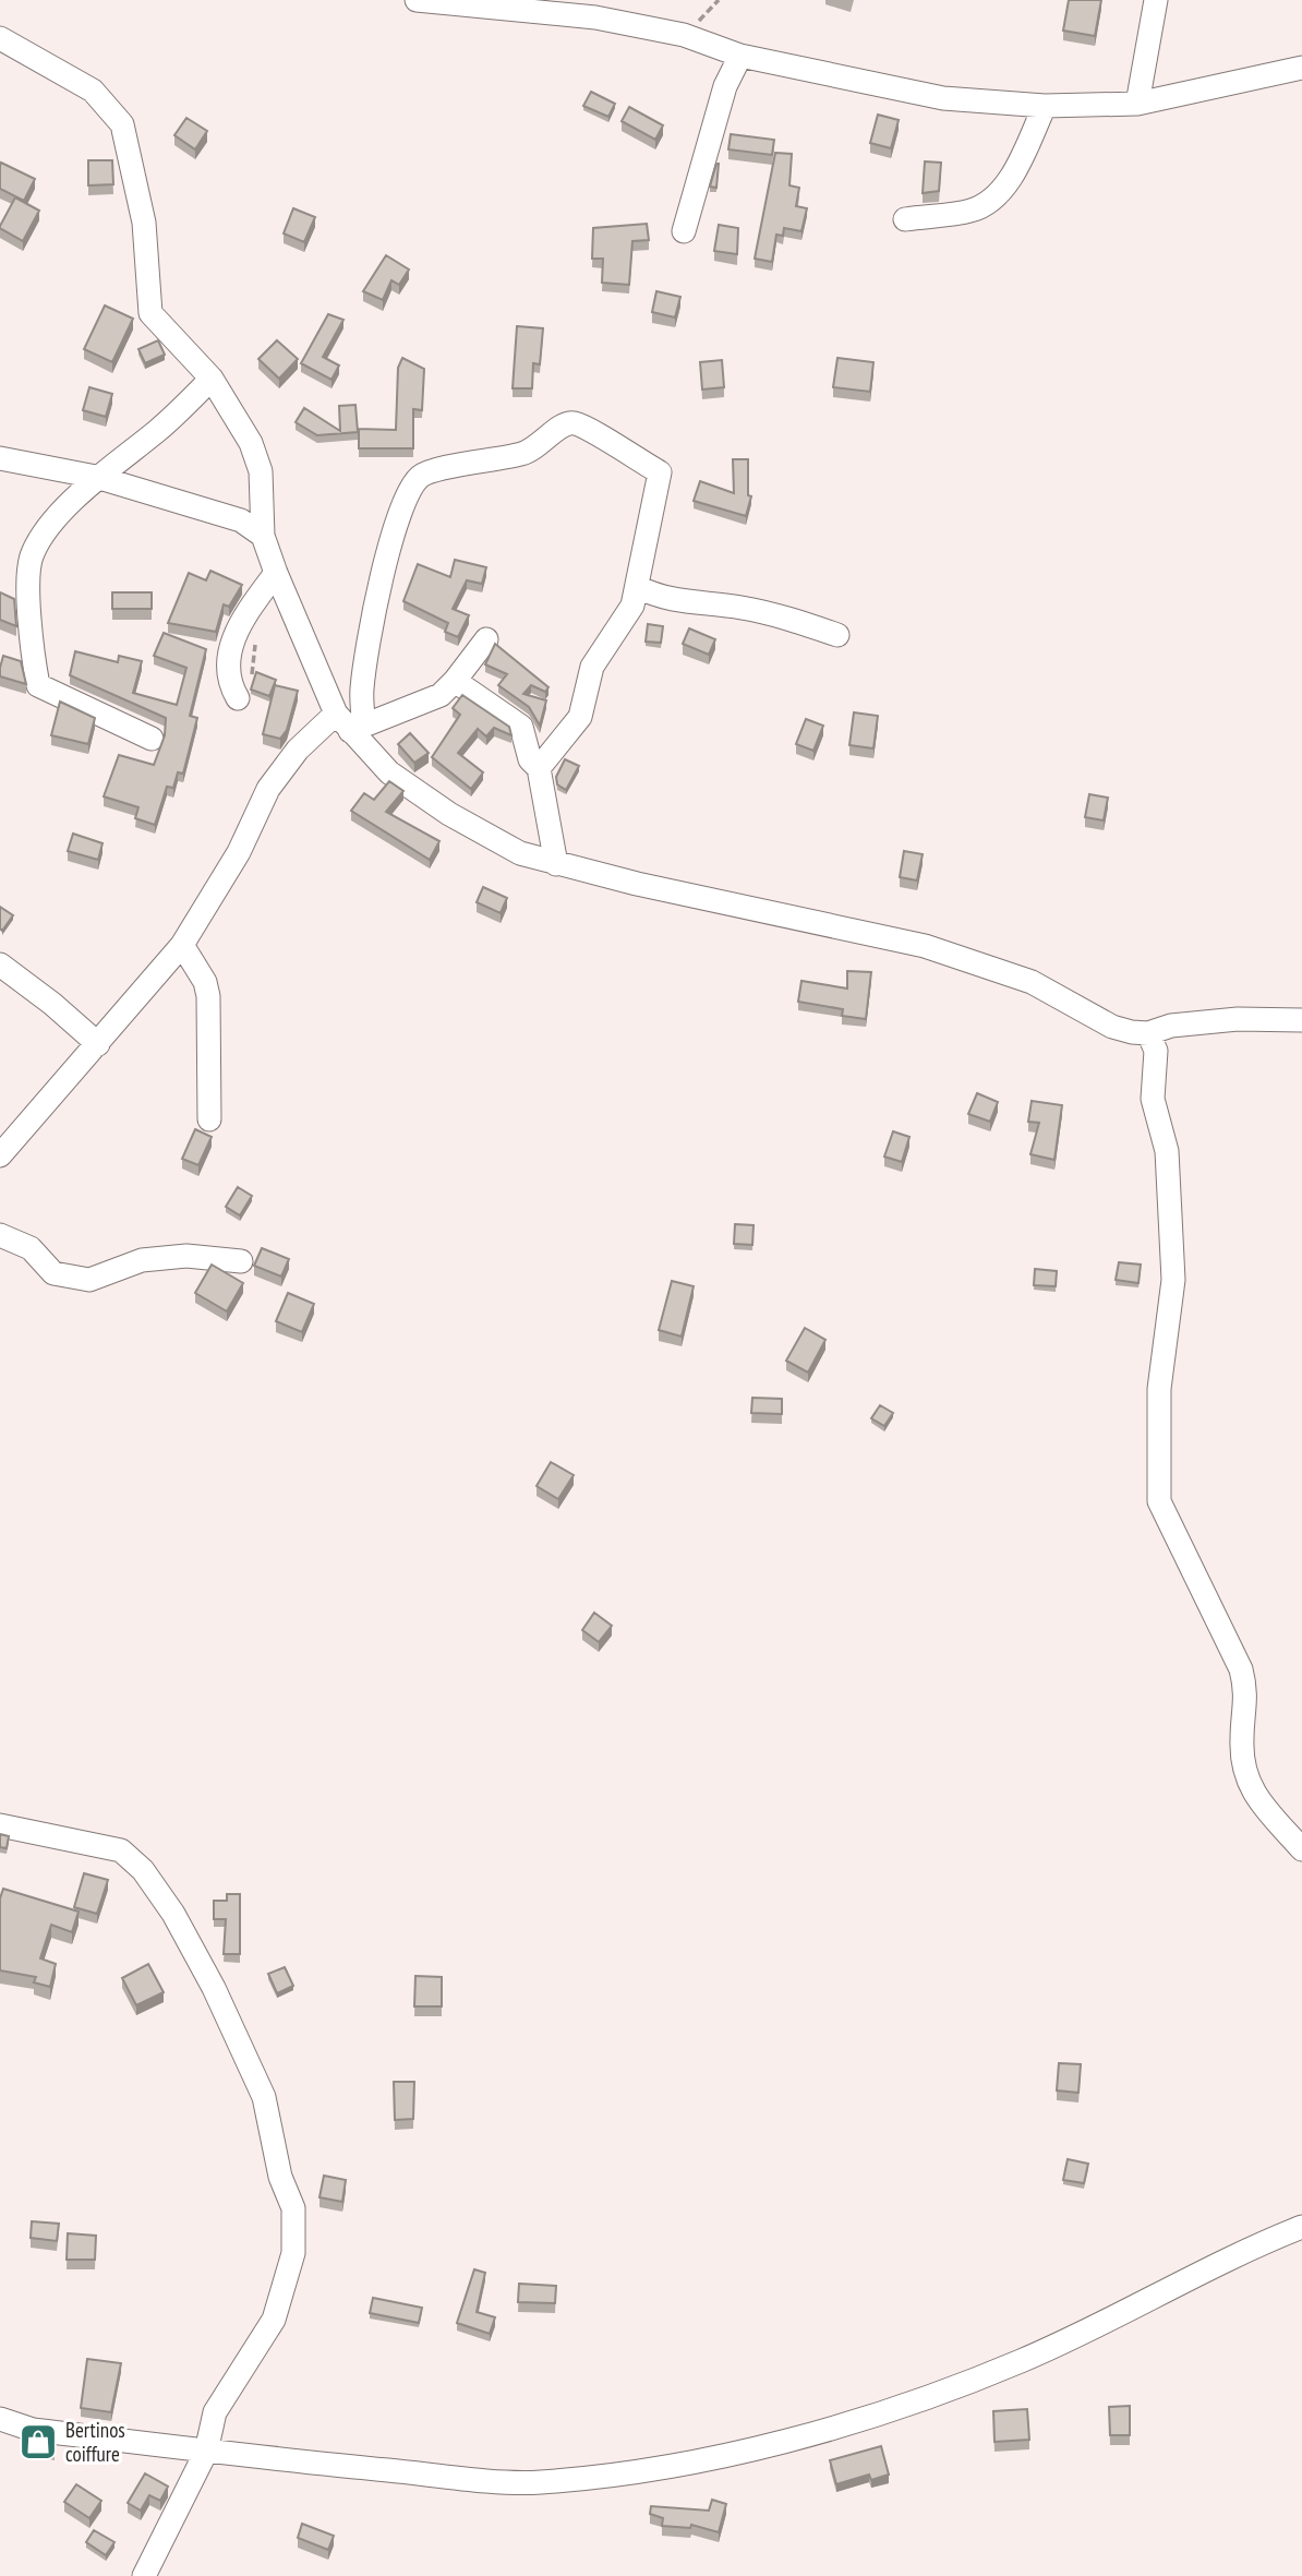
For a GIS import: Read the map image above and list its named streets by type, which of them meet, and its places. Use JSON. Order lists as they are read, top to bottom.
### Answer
{
  "places": {
    "shop": ["Bertinos coiffure"]
  }
}
